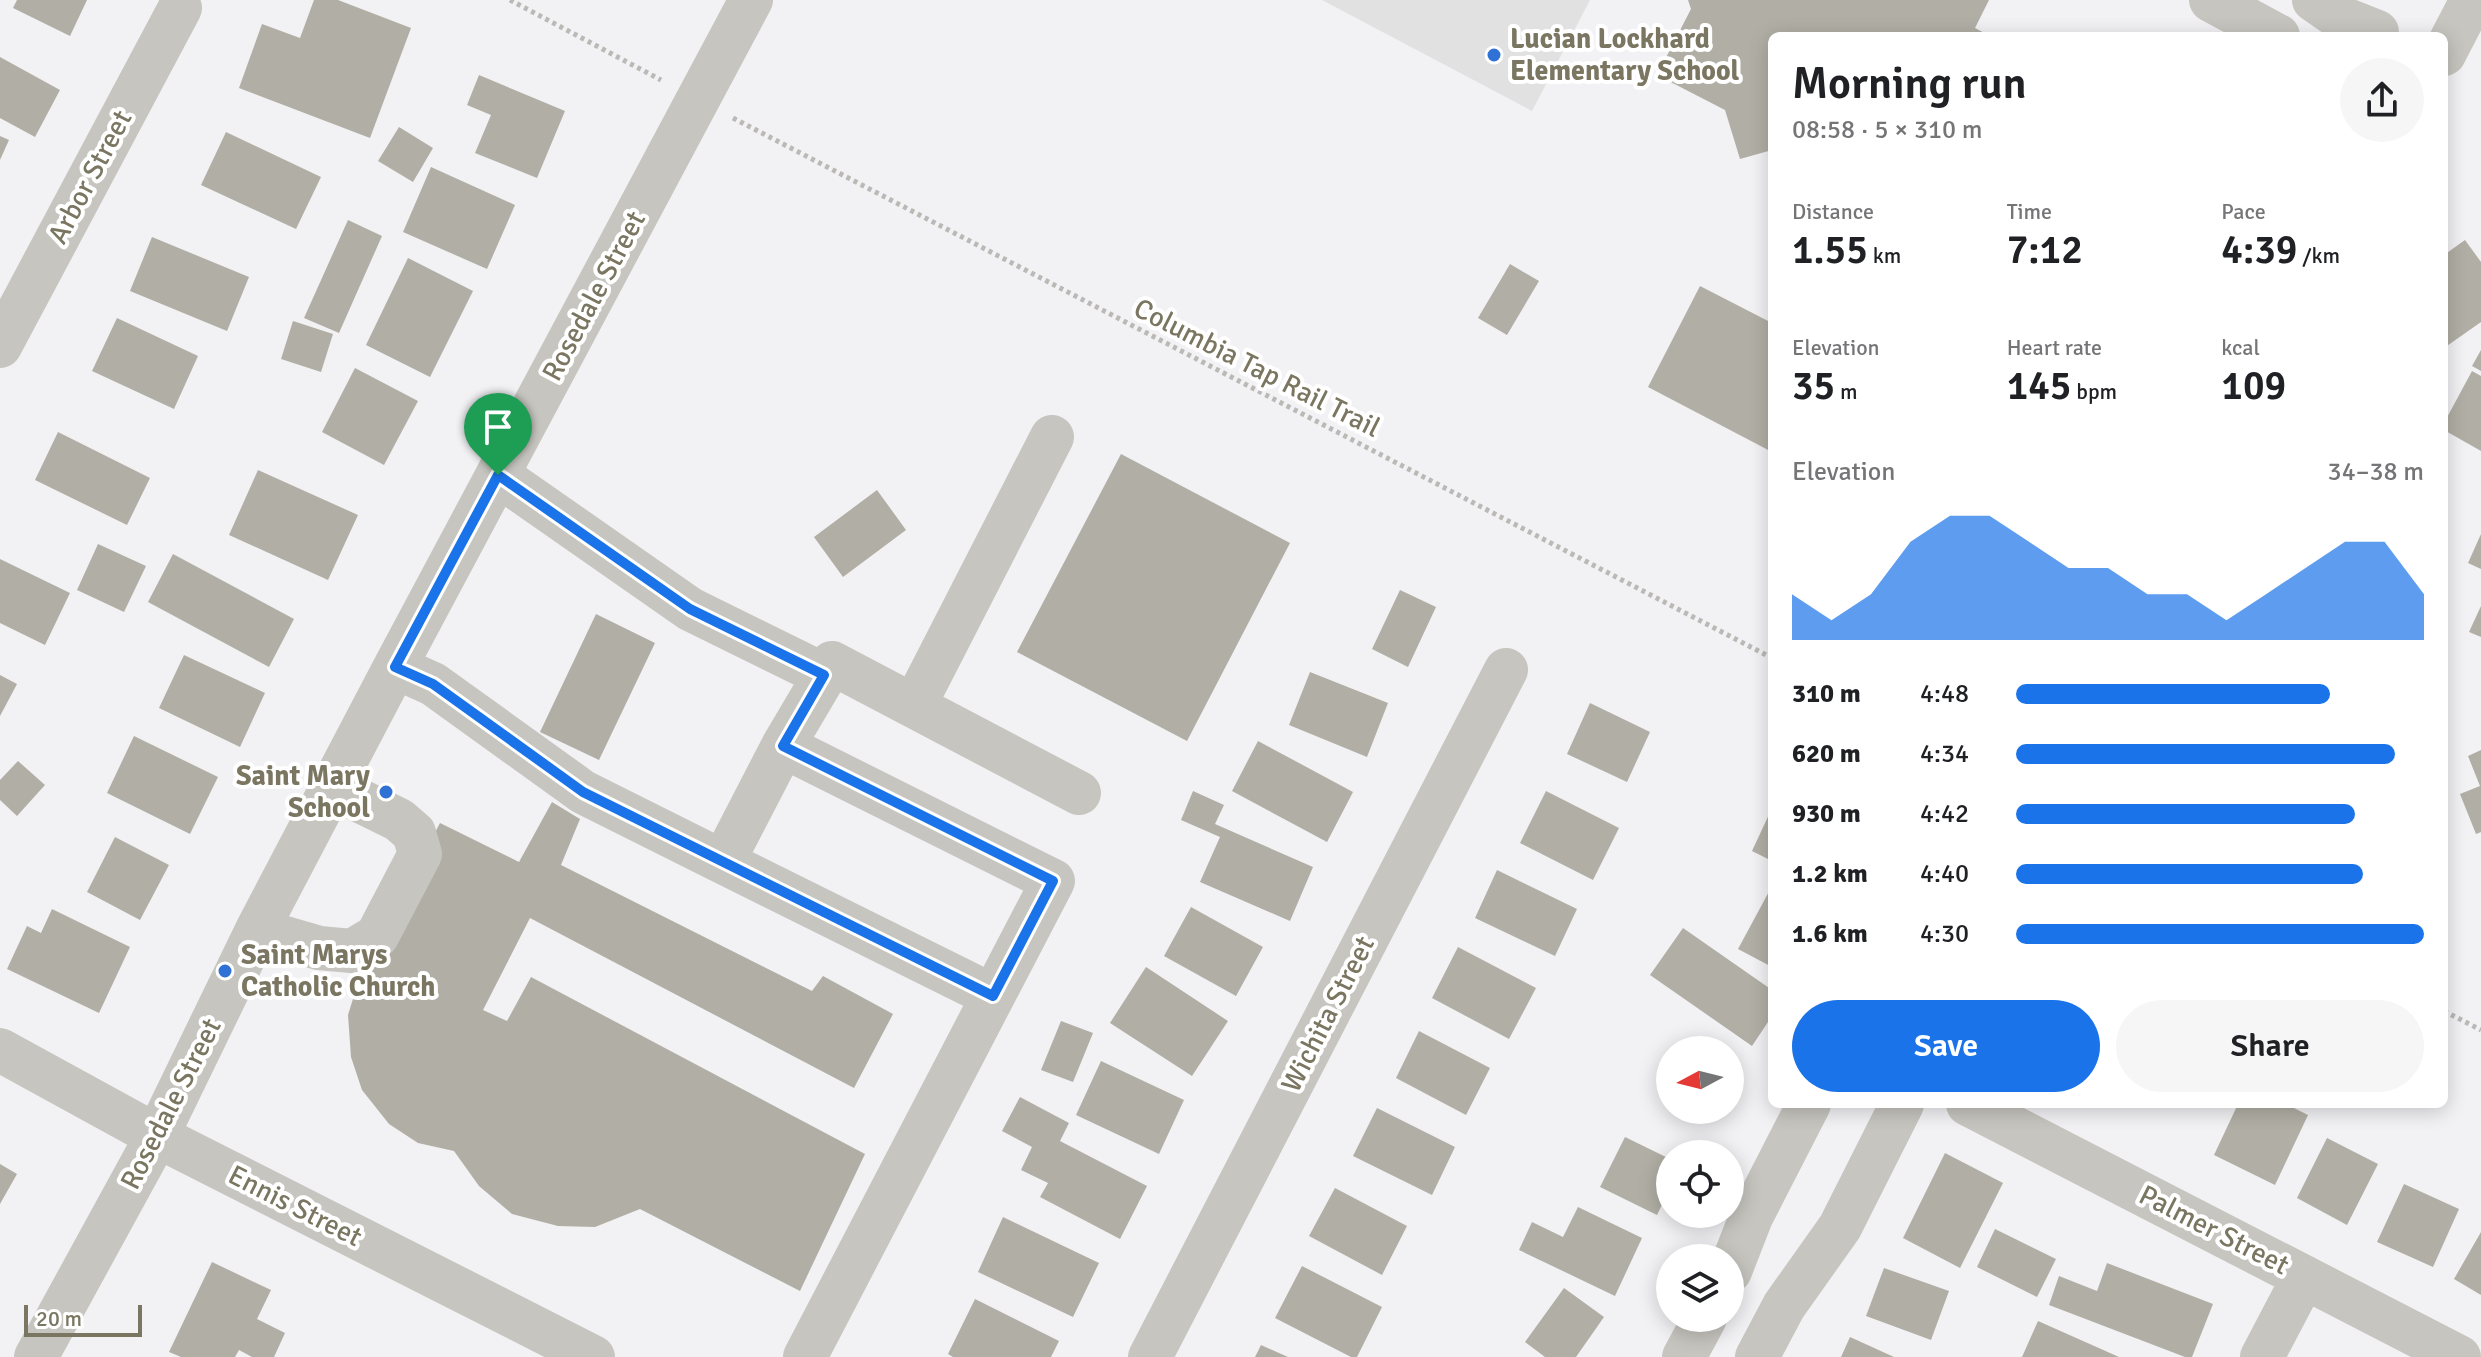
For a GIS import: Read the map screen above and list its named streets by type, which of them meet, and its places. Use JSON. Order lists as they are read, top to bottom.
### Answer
{
  "streets": {
    "street": [
      "Arbor Street",
      "Rosedale Street",
      "Wichita Street",
      "Ennis Street",
      "Palmer Street"
    ],
    "path": ["Columbia Tap Rail Trail"]
  },
  "crossings": [
    ["Rosedale Street", "Ennis Street"]
  ],
  "places": ["Lucian Lockhard Elementary School", "Saint Mary School", "Saint Marys Catholic Church"],
  "scale_bar": "20 m",
  "north": "left",
  "page": {
    "heading": ["Morning run", "08:58 · 5 × 310 m"],
    "stats": [
      ["Distance", "1.55 km"],
      ["Time", "7:12"],
      ["Pace", "4:39 /km"],
      ["Elevation", "35 m"],
      ["Heart rate", "145 bpm"],
      ["kcal", "109"]
    ],
    "chart": ["Elevation", "34–38 m"],
    "list": [
      {
        "name": "310 m",
        "note": "4:48"
      },
      {
        "name": "620 m",
        "note": "4:34"
      },
      {
        "name": "930 m",
        "note": "4:42"
      },
      {
        "name": "1.2 km",
        "note": "4:40"
      },
      {
        "name": "1.6 km",
        "note": "4:30"
      }
    ],
    "buttons": ["Save", "Share"],
    "scale": "20 m"
  }
}
